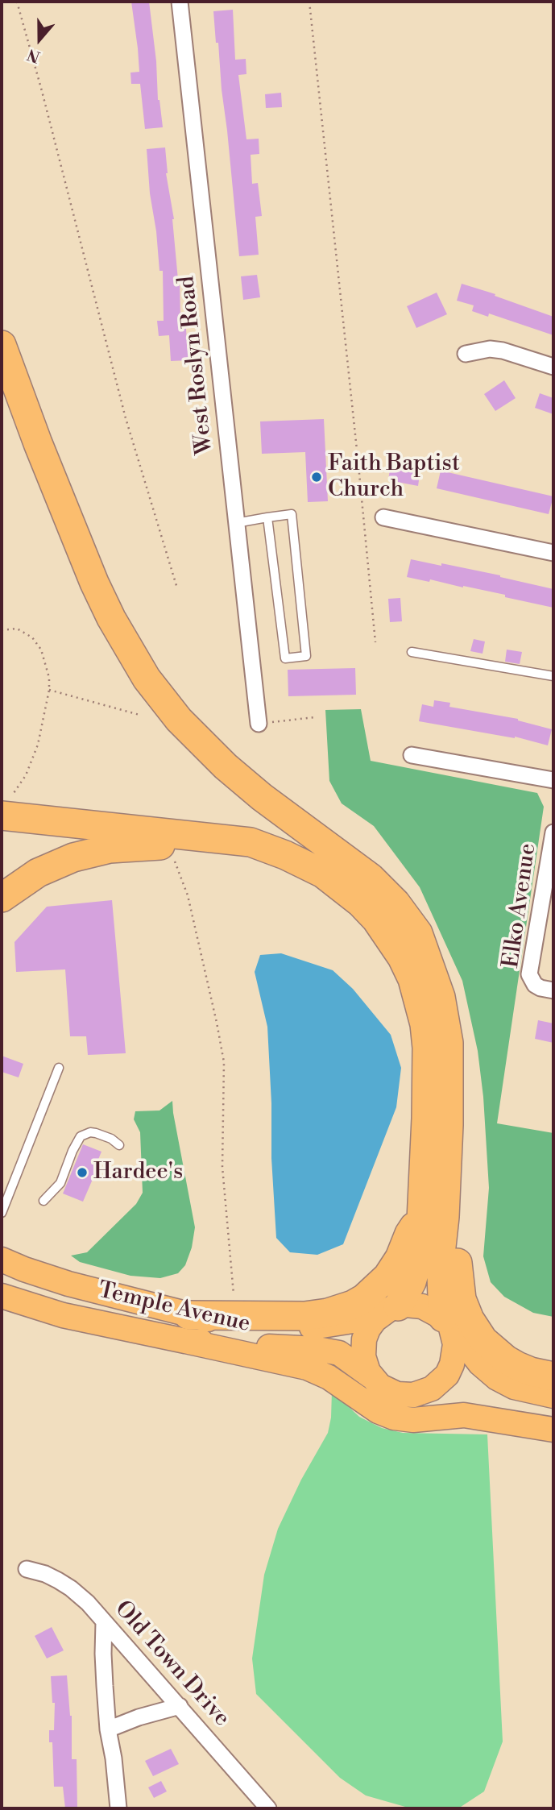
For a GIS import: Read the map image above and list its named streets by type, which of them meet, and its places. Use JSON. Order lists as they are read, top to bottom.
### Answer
{
  "streets": {
    "main road": ["Temple Avenue"],
    "street": ["West Roslyn Road", "Elko Avenue", "Old Town Drive"]
  },
  "places": ["Faith Baptist Church", "Hardee's"],
  "north": "bottom"
}
